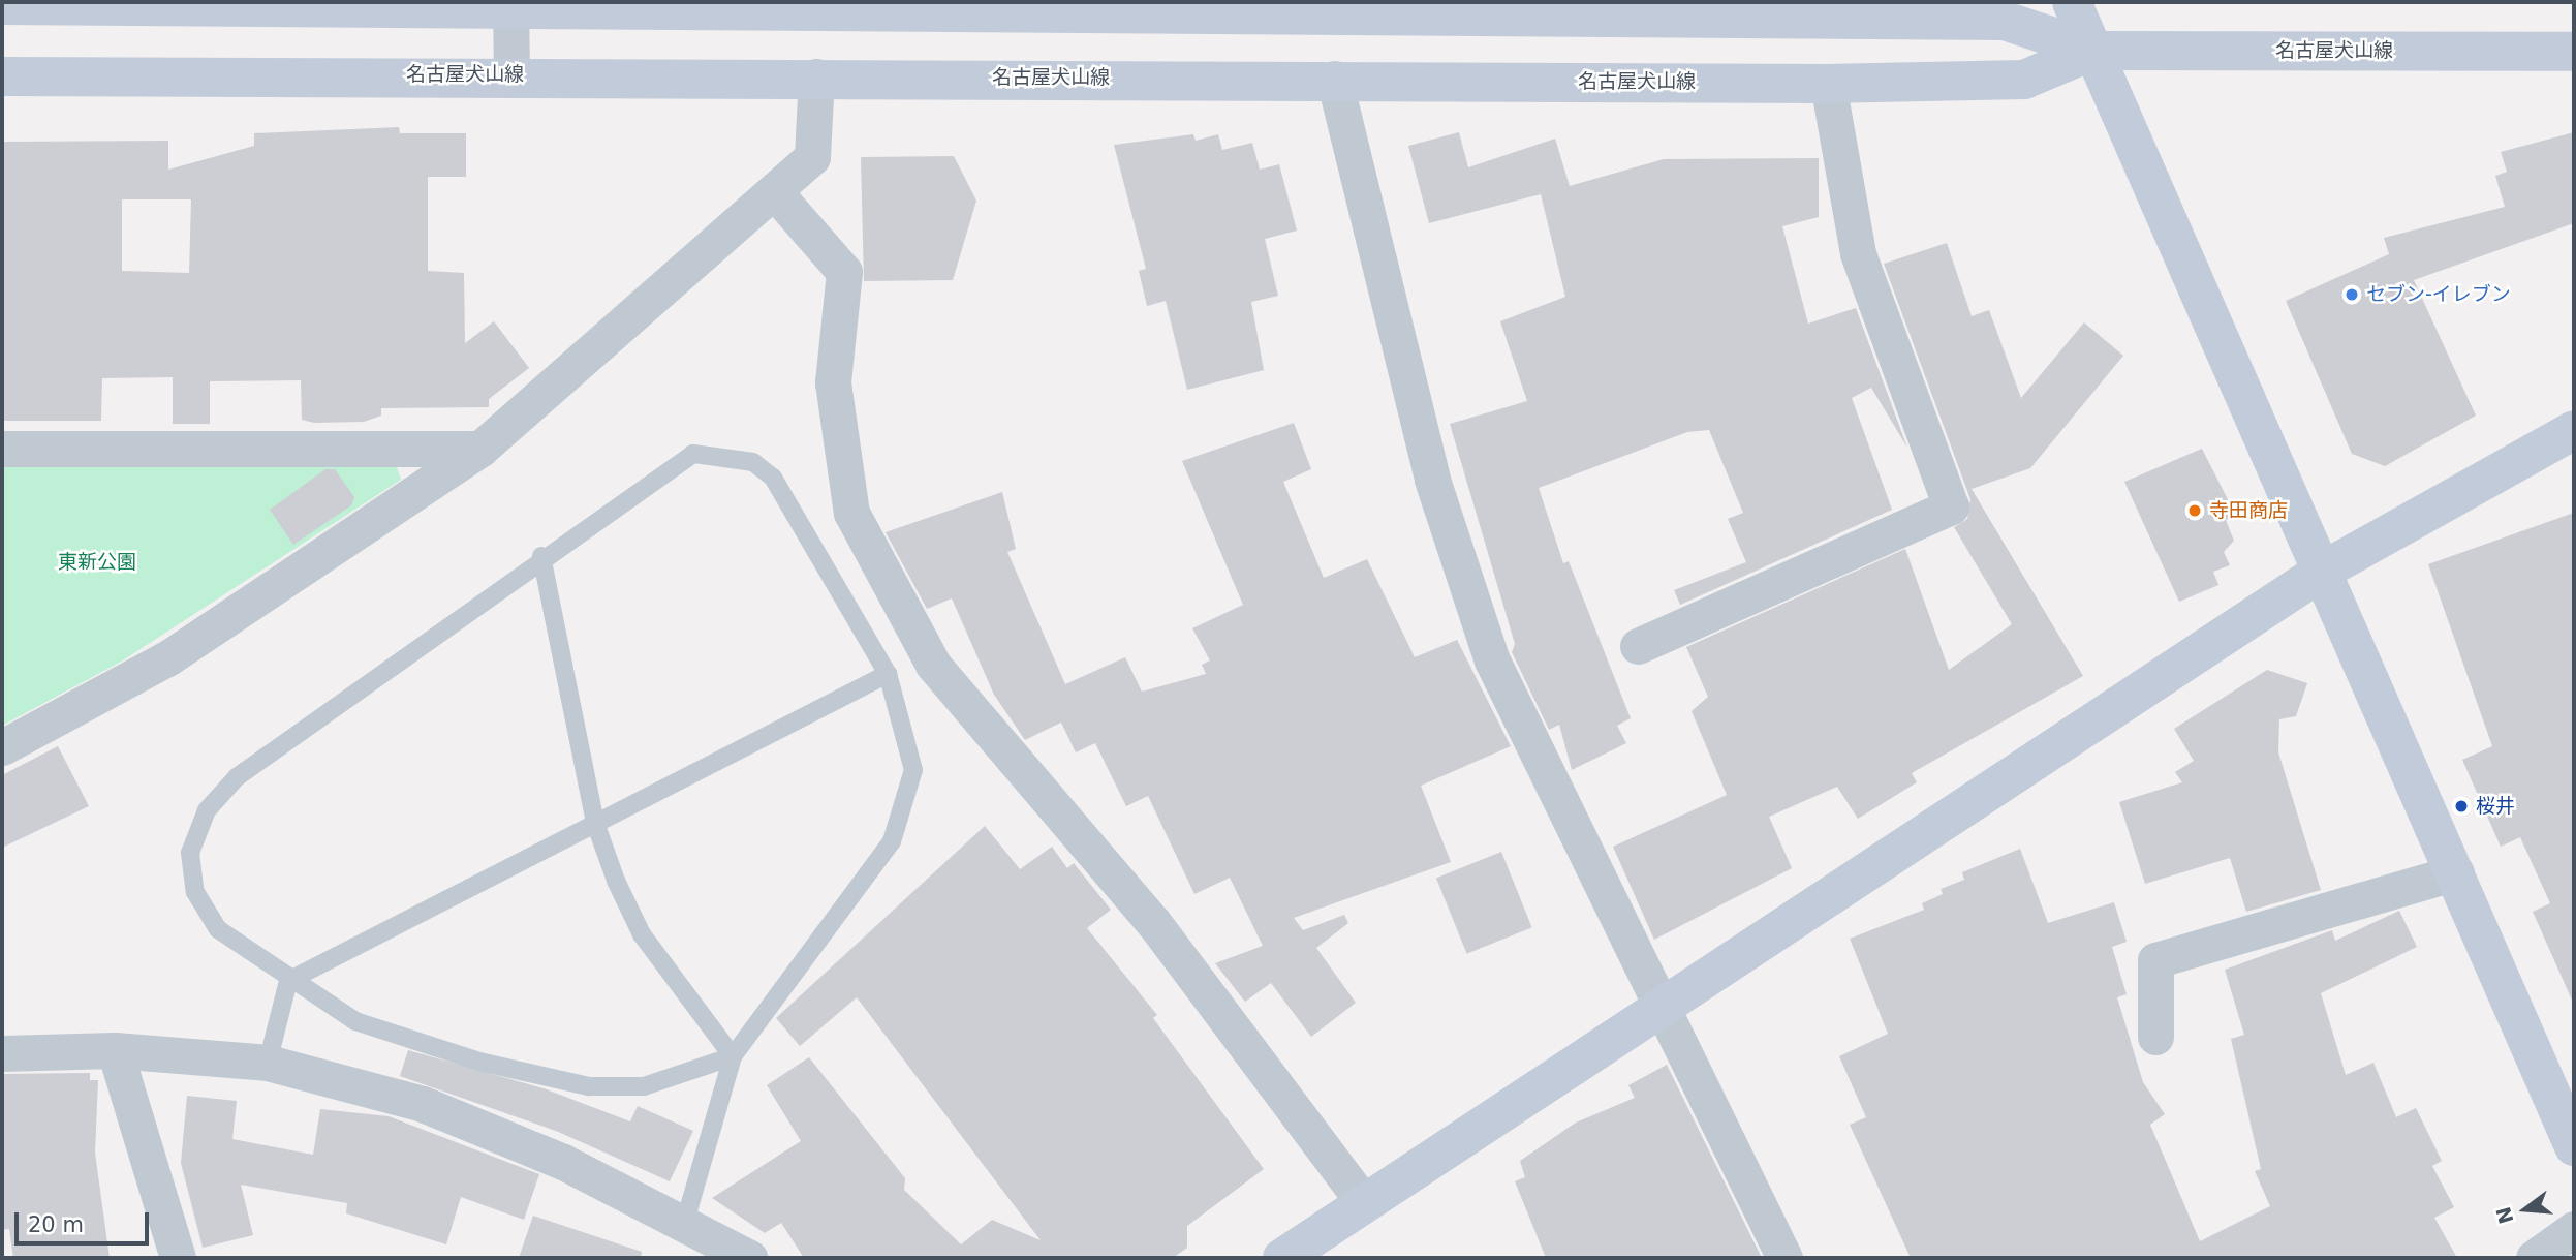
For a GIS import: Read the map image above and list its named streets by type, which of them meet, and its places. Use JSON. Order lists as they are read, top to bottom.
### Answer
{
  "streets": {
    "main road": ["名古屋犬山線"]
  },
  "parks": ["東新公園"],
  "places": ["セブン-イレブン", "寺田商店", "桜井"],
  "scale_bar": "20 m",
  "north": "left"
}
